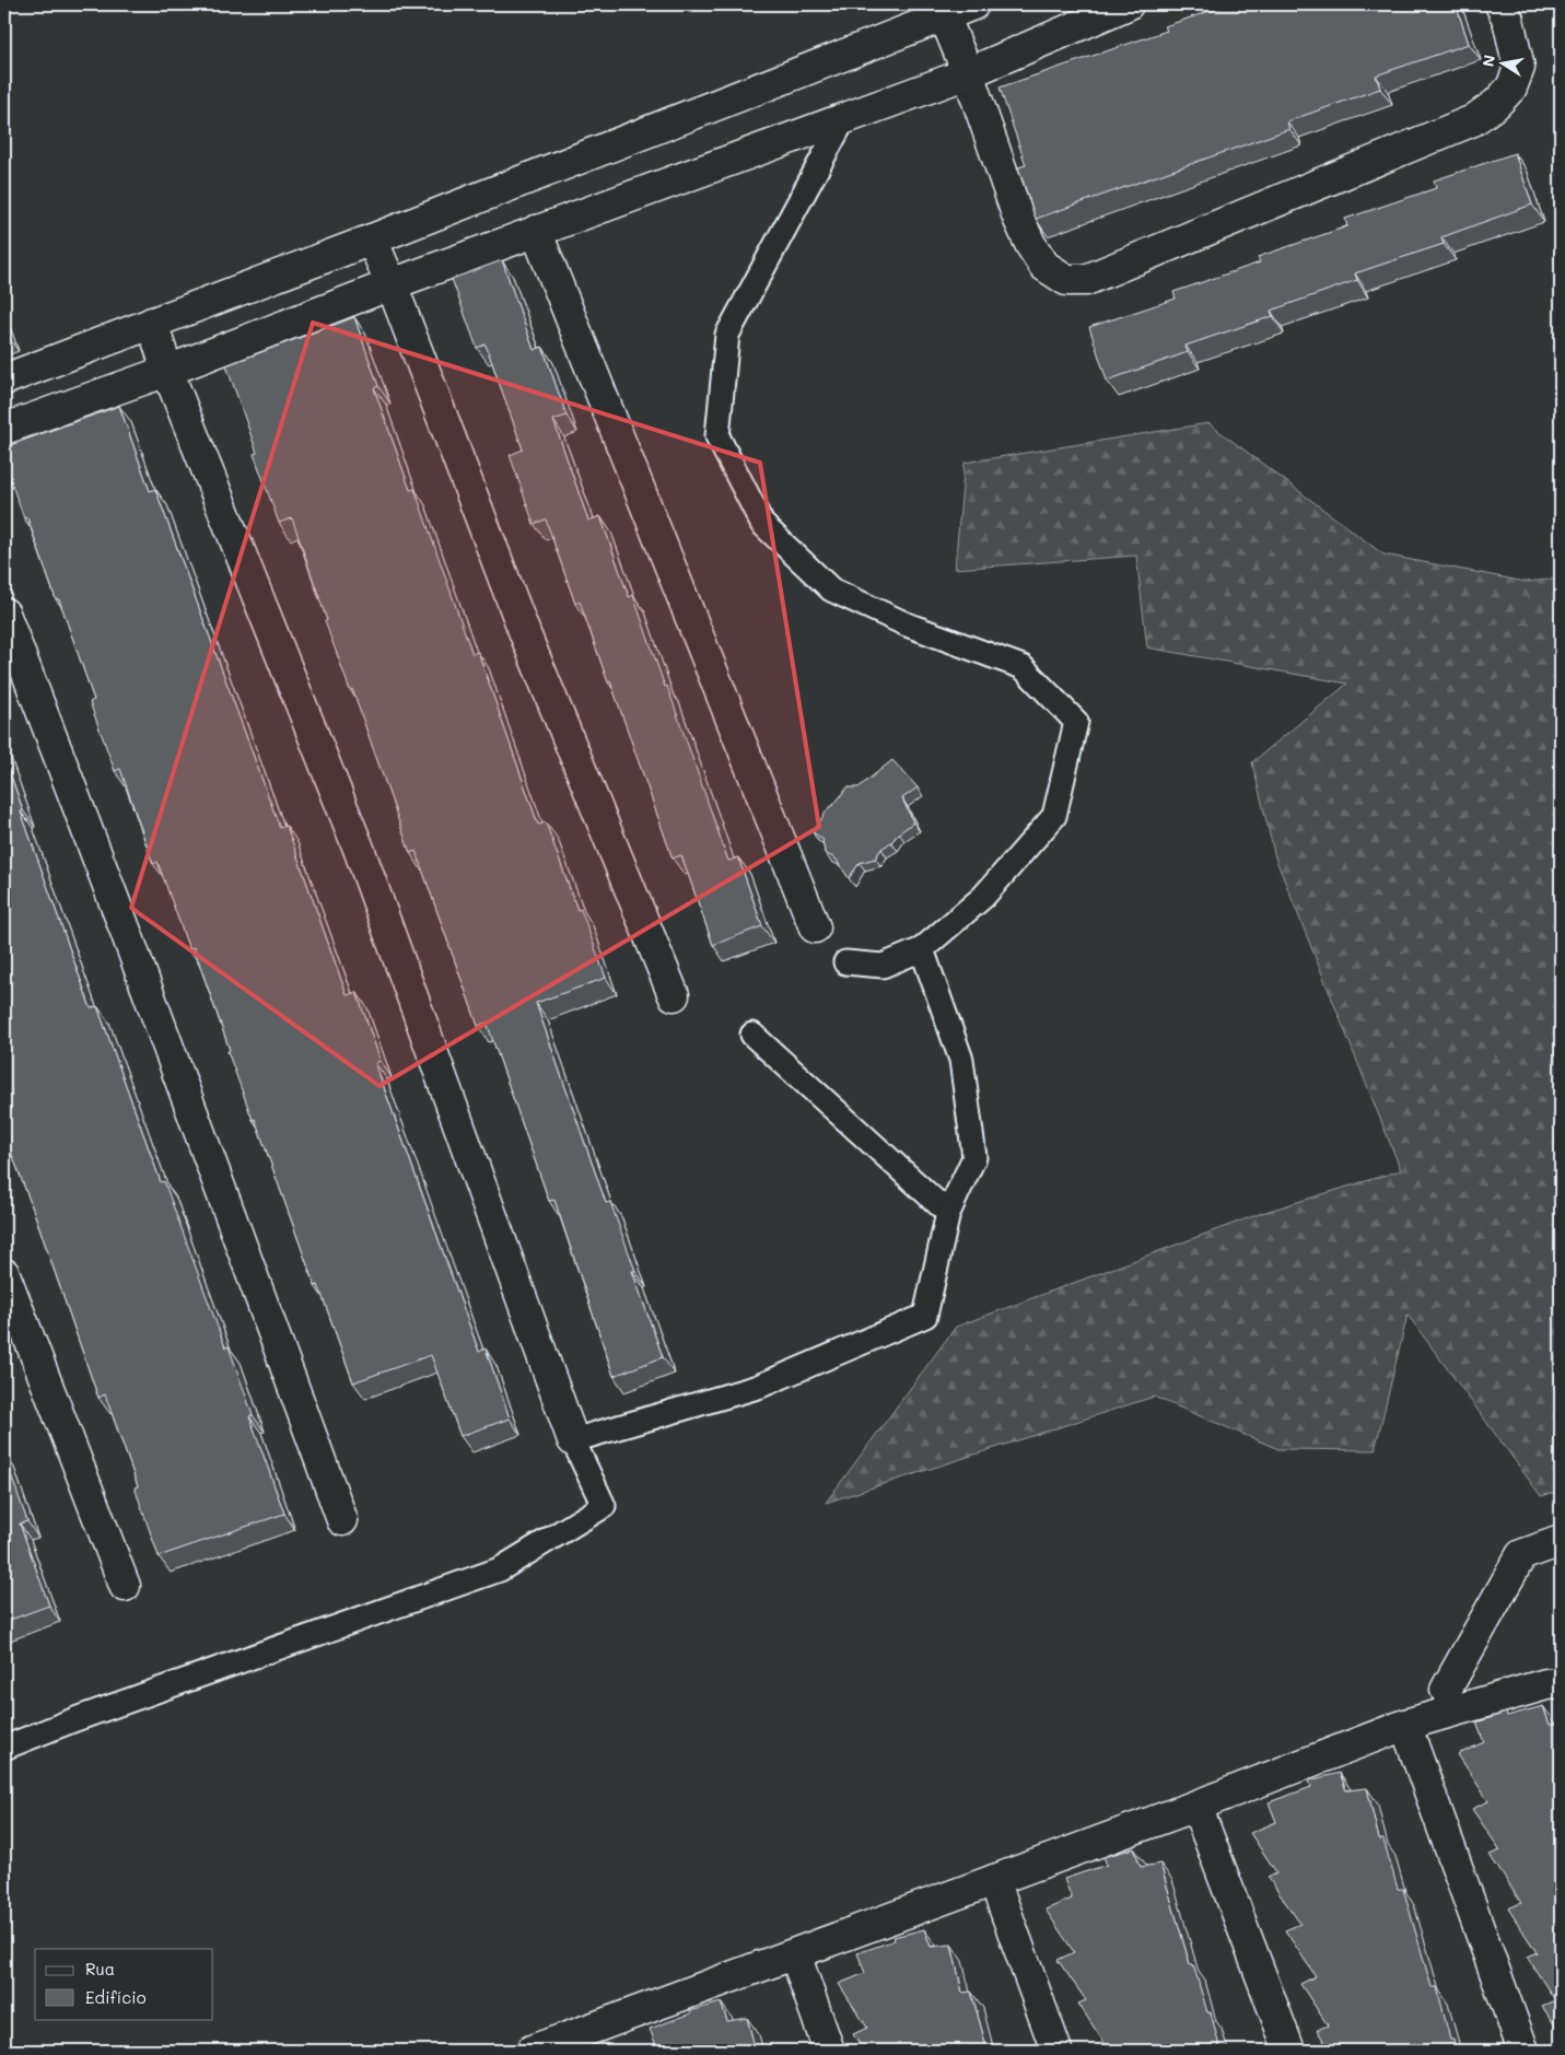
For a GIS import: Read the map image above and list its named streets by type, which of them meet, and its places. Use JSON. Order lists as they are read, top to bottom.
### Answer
{
  "legend": ["Rua", "Edifício"],
  "north": "left"
}
